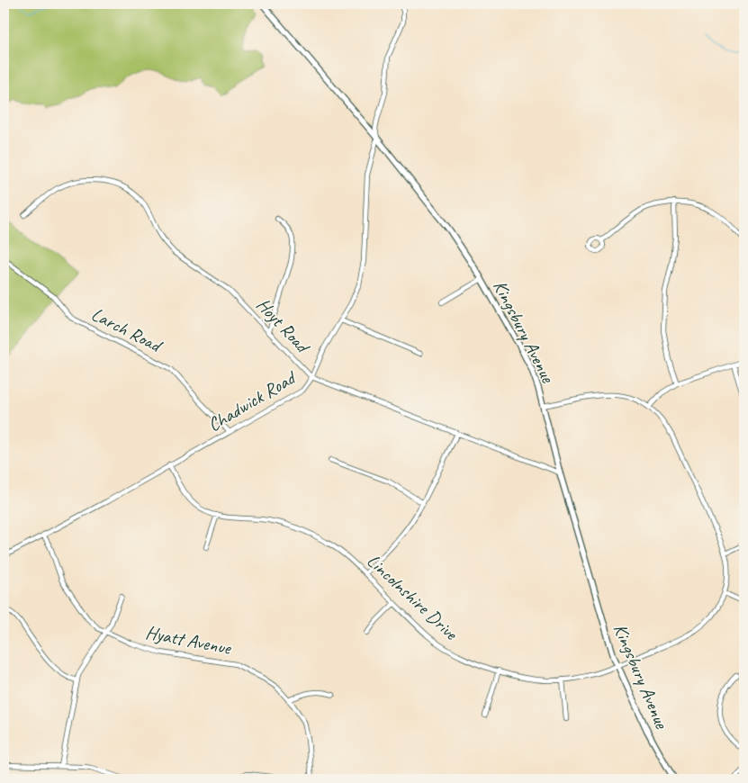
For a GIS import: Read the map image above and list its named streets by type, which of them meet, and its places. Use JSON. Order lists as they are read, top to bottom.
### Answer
{
  "streets": {
    "main road": ["Kingsbury Avenue"],
    "street": [
      "Hoyt Road",
      "Larch Road",
      "Chadwick Road",
      "Lincolnshire Drive",
      "Hyatt Avenue"
    ]
  },
  "crossings": [
    ["Hoyt Road", "Kingsbury Avenue"],
    ["Hoyt Road", "Chadwick Road"],
    ["Larch Road", "Chadwick Road"],
    ["Kingsbury Avenue", "Chadwick Road"],
    ["Kingsbury Avenue", "Lincolnshire Drive"],
    ["Chadwick Road", "Lincolnshire Drive"],
    ["Chadwick Road", "Hyatt Avenue"]
  ]
}
